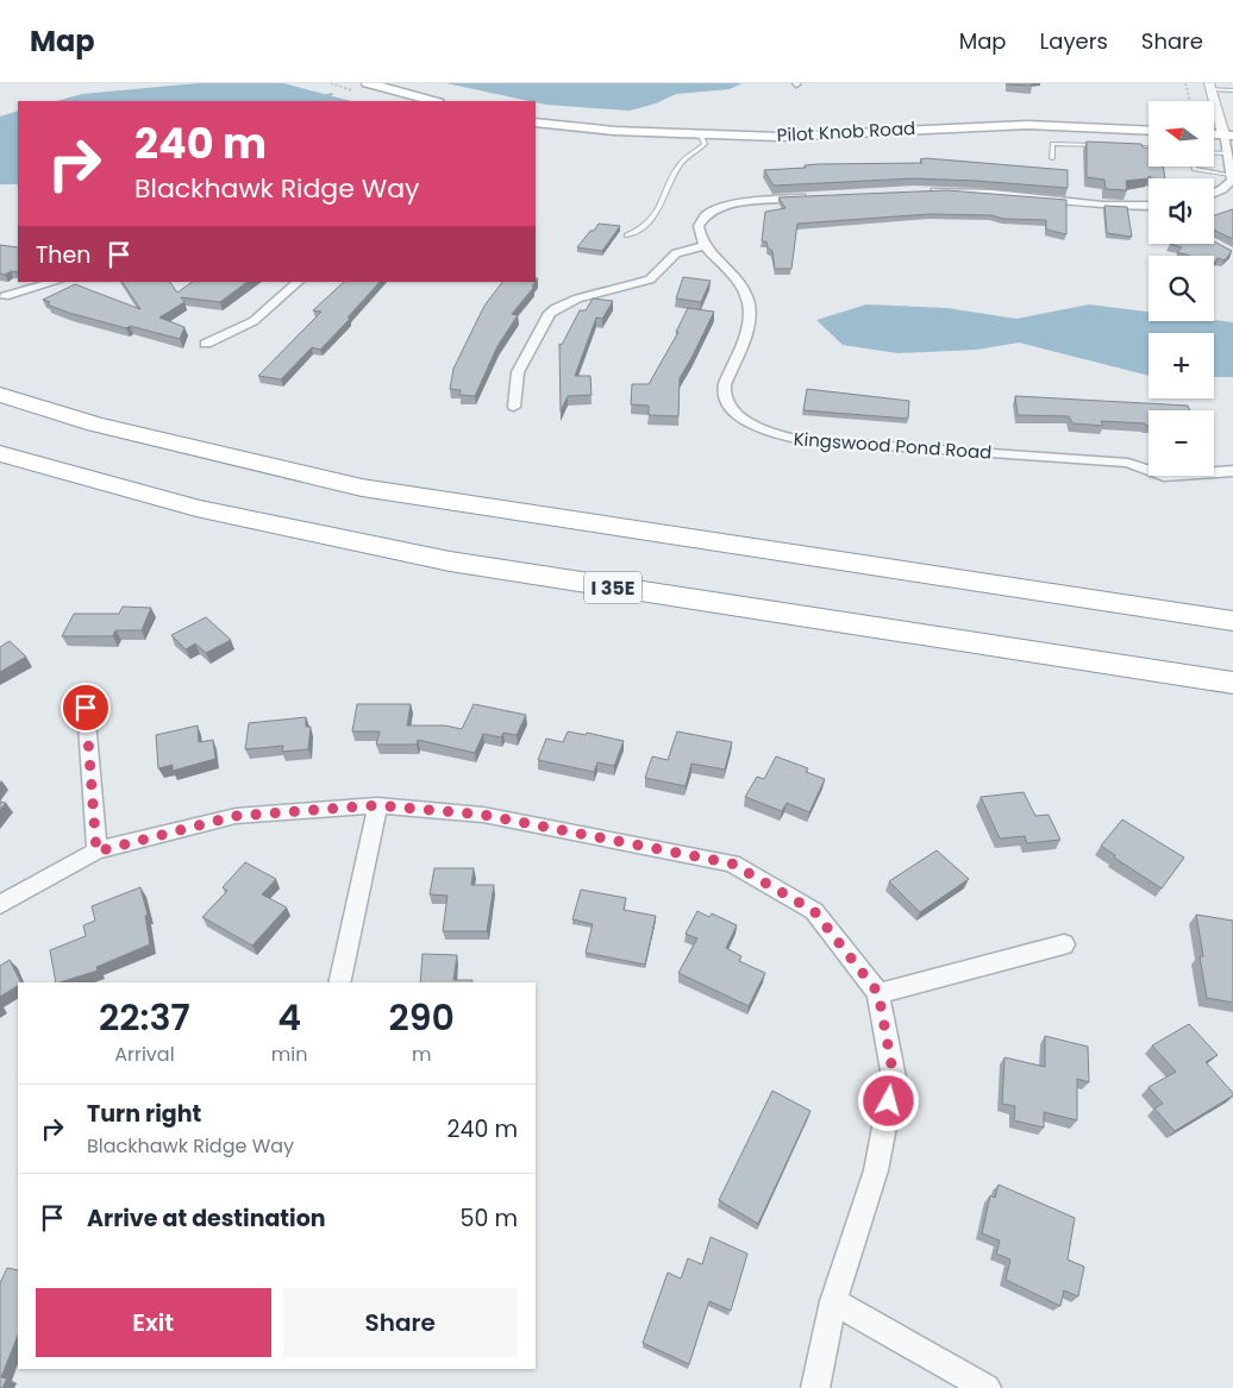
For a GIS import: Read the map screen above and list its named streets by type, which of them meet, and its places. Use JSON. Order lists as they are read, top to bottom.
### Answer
{
  "streets": {
    "highway": ["I 35E"],
    "main road": ["Pilot Knob Road"],
    "street": ["Kingswood Pond Road"]
  },
  "north": "left",
  "page": {
    "header": "Map",
    "nav": ["Map", "Layers", "Share"],
    "map_buttons": ["+", "−"],
    "turn": ["240 m", "Blackhawk Ridge Way"],
    "then": "Then",
    "eta": [
      "22:37",
      "Arrival",
      "4",
      "min",
      "290",
      "m"
    ],
    "list": [
      {
        "name": "Turn right",
        "note": "Blackhawk Ridge Way",
        "value": "240 m"
      },
      {
        "name": "Arrive at destination",
        "value": "50 m"
      }
    ],
    "buttons": ["Exit", "Share"]
  }
}
